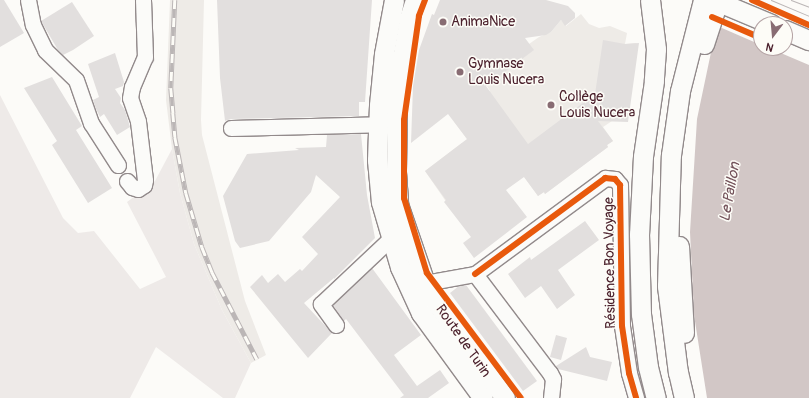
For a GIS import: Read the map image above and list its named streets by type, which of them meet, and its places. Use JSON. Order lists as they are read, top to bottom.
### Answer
{
  "streets": {
    "main road": ["Route de Turin"],
    "street": ["Résidence Bon Voyage"]
  },
  "crossings": [
    ["Résidence Bon Voyage", "Route de Turin"]
  ],
  "water": ["Le Paillon"],
  "places": ["AnimaNice", "Gymnase Louis Nucera", "Collège Louis Nucera"],
  "north": "bottom"
}
